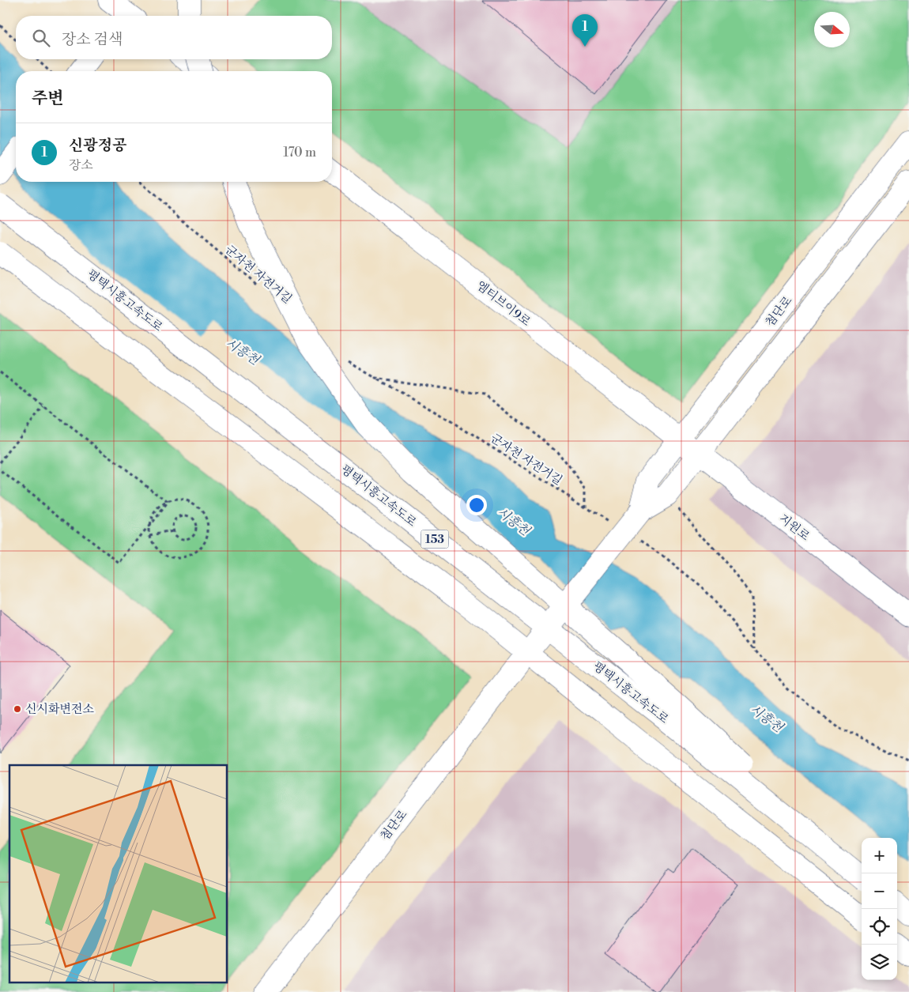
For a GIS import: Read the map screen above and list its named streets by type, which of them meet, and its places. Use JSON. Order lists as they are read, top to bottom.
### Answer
{
  "streets": {
    "main road": [
      "평택시흥고속도로",
      "엠티브이9로",
      "첨단로",
      "지원로",
      "153"
    ],
    "path": ["군자천 자전거길"]
  },
  "crossings": [
    ["엠티브이9로", "첨단로"],
    ["엠티브이9로", "지원로"],
    ["첨단로", "지원로"]
  ],
  "water": ["시흥천"],
  "places": ["신시화변전소"],
  "north": "right",
  "page": {
    "pins": "1",
    "search": "장소 검색",
    "heading": "주변",
    "list": [
      {
        "mark": "1",
        "name": "신광정공",
        "note": "장소",
        "value": "170 m"
      }
    ],
    "map_buttons": ["+", "−"]
  }
}
